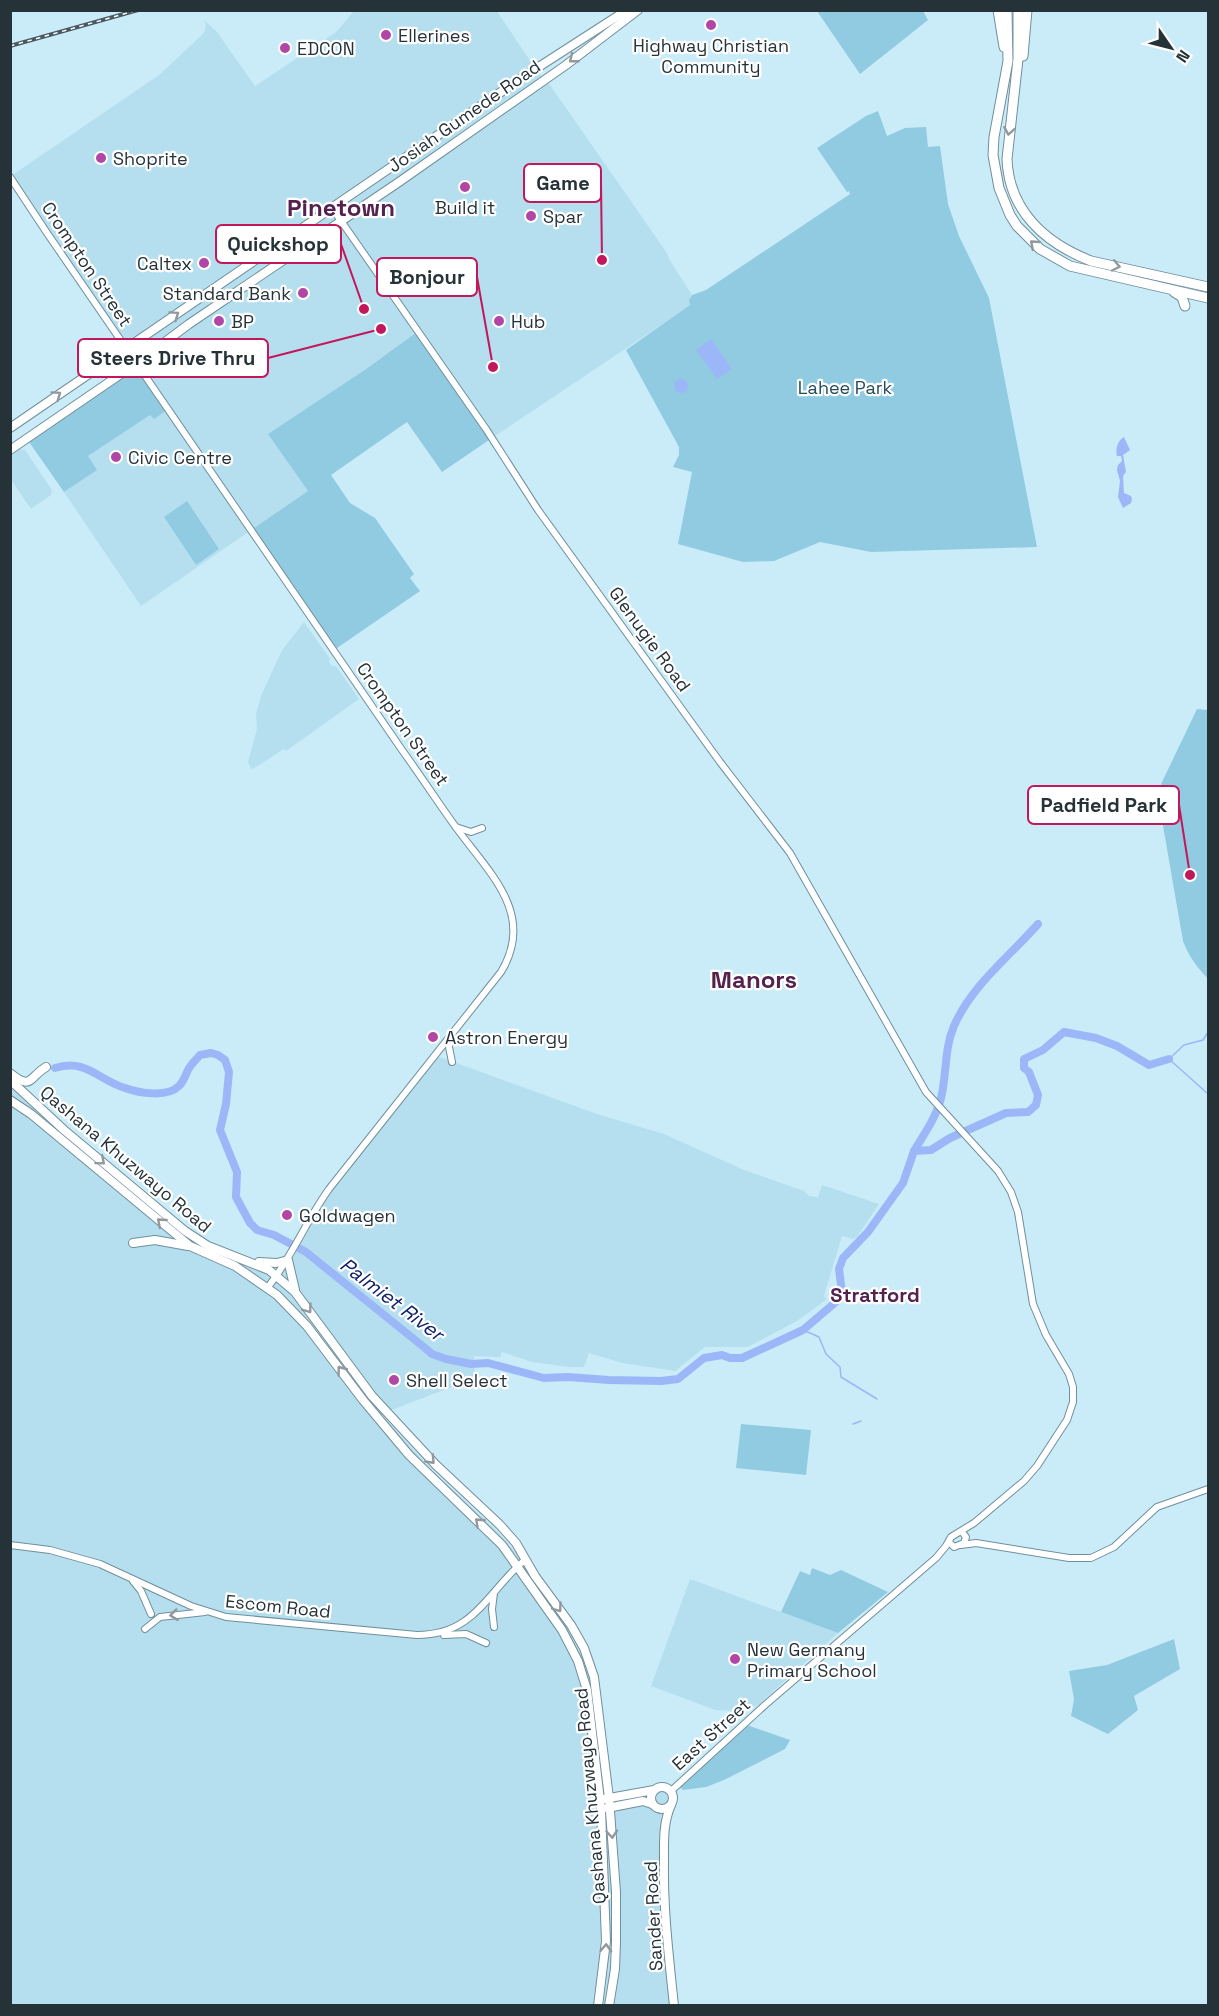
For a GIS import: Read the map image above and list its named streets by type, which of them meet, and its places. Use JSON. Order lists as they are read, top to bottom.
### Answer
{
  "streets": {
    "main road": ["Josiah Gumede Road", "Qashana Khuzwayo Road", "Sander Road"],
    "street": [
      "Crompton Street",
      "Glenugie Road",
      "Escom Road",
      "East Street"
    ]
  },
  "crossings": [
    ["Josiah Gumede Road", "Crompton Street"],
    ["Josiah Gumede Road", "Glenugie Road"],
    ["Crompton Street", "Qashana Khuzwayo Road"],
    ["Glenugie Road", "East Street"],
    ["Qashana Khuzwayo Road", "Escom Road"],
    ["East Street", "Sander Road"]
  ],
  "districts": ["Pinetown", "Manors", "Stratford"],
  "water": ["Palmiet River"],
  "parks": ["Lahee Park"],
  "places": [
    "Highway Christian Community",
    "Ellerines",
    "EDCON",
    "Shoprite",
    "Build it",
    "Spar",
    "Game",
    "Caltex",
    "Standard Bank",
    "Quickshop",
    "BP",
    "Hub",
    "Steers Drive Thru",
    "Bonjour",
    "Civic Centre",
    "Padfield Park",
    "Astron Energy",
    "Goldwagen",
    "Shell Select",
    "New Germany Primary School"
  ],
  "north": "bottom right"
}
